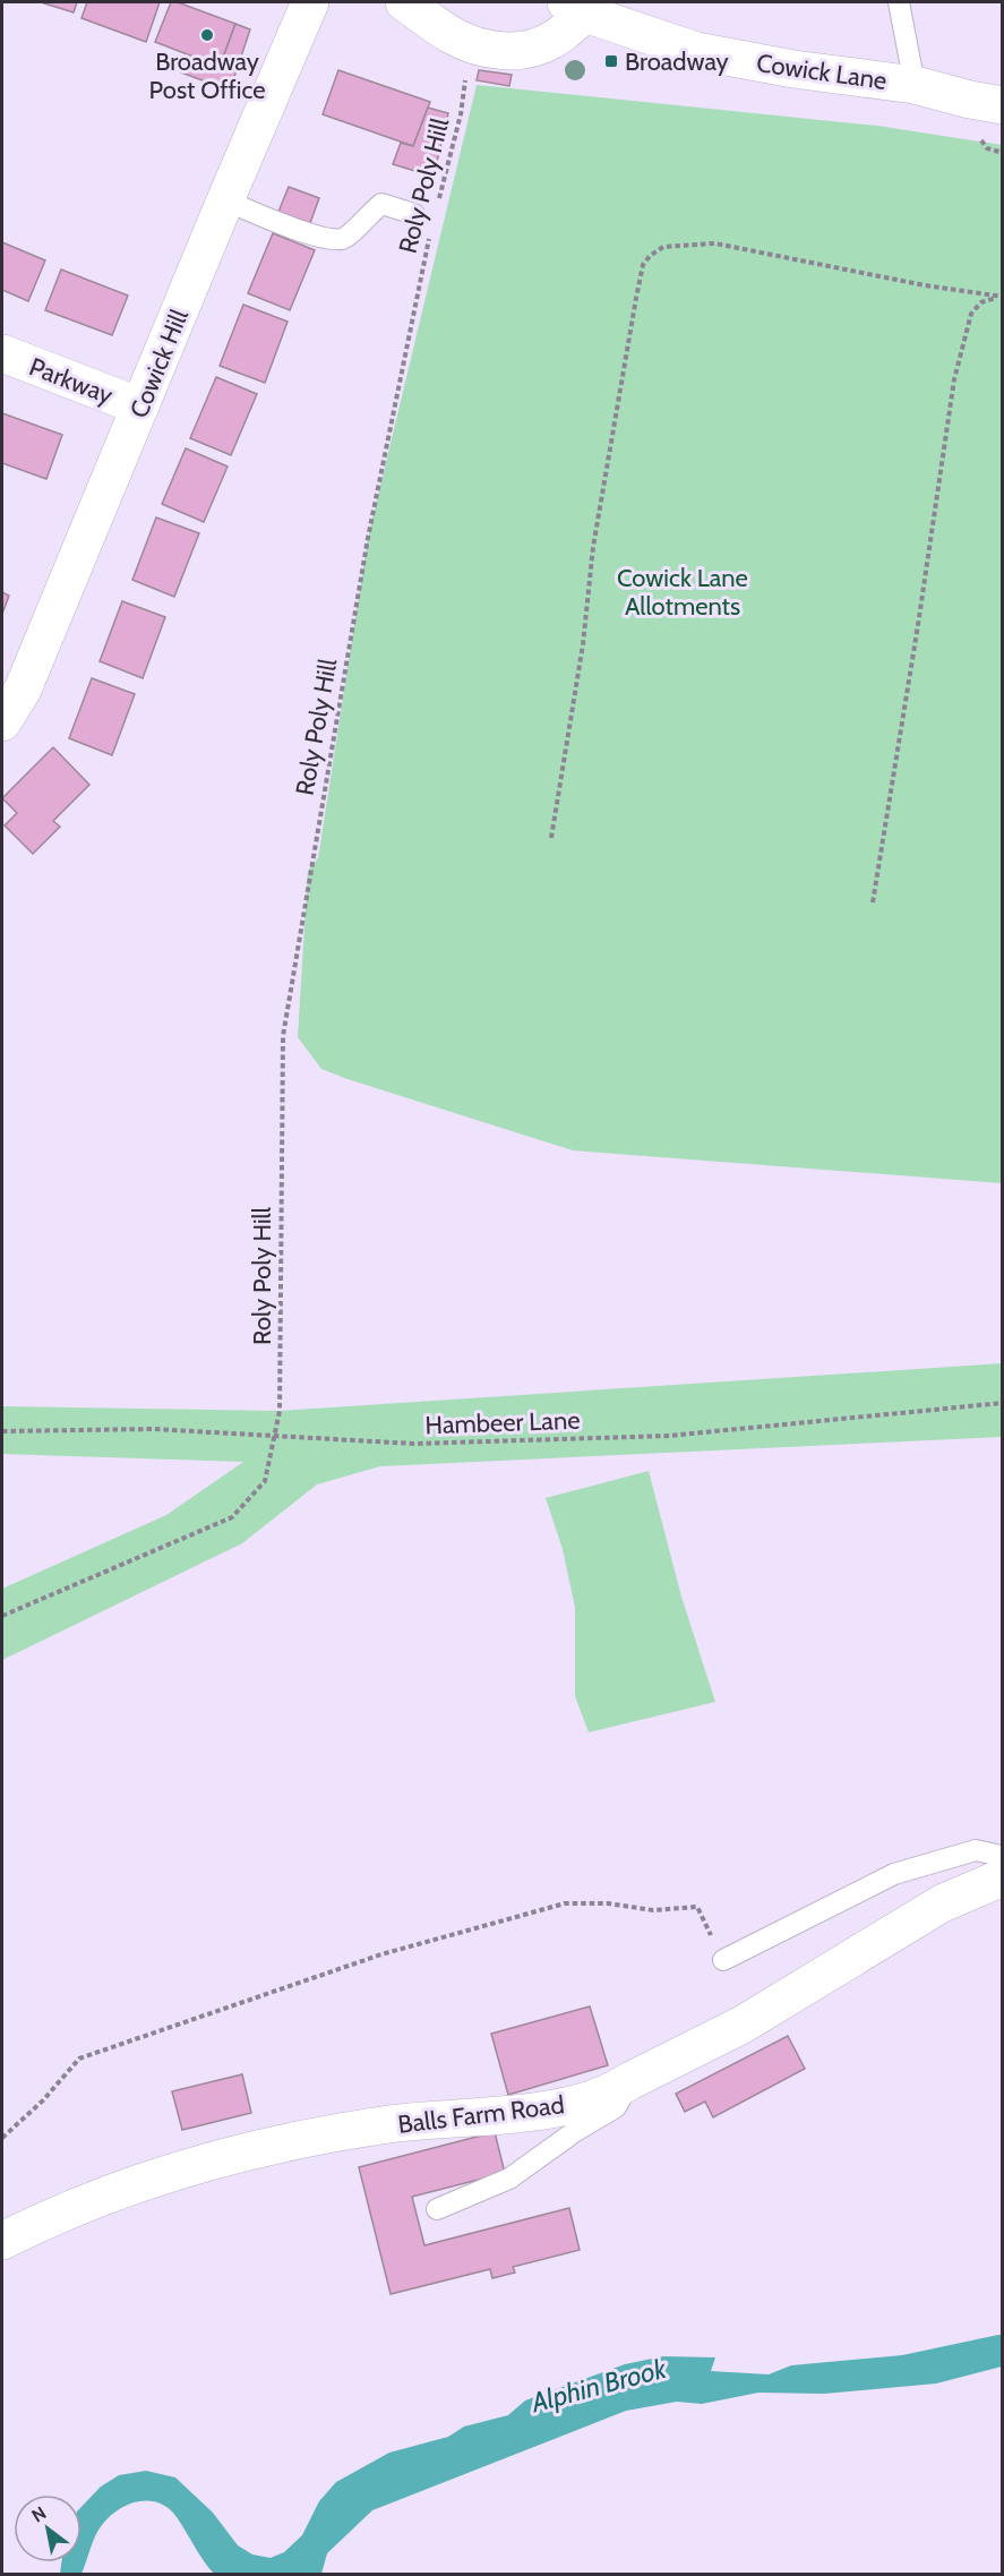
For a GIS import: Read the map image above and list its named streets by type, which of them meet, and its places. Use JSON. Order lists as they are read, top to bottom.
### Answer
{
  "streets": {
    "street": [
      "Cowick Lane",
      "Cowick Hill",
      "Parkway",
      "Balls Farm Road"
    ],
    "path": ["Roly Poly Hill", "Hambeer Lane"]
  },
  "crossings": [
    ["Roly Poly Hill", "Hambeer Lane"],
    ["Cowick Hill", "Parkway"]
  ],
  "water": ["Alphin Brook"],
  "parks": ["Cowick Lane Allotments"],
  "places": {
    "other": ["Broadway Post Office"],
    "transit": ["Broadway"]
  },
  "north": "top left"
}
